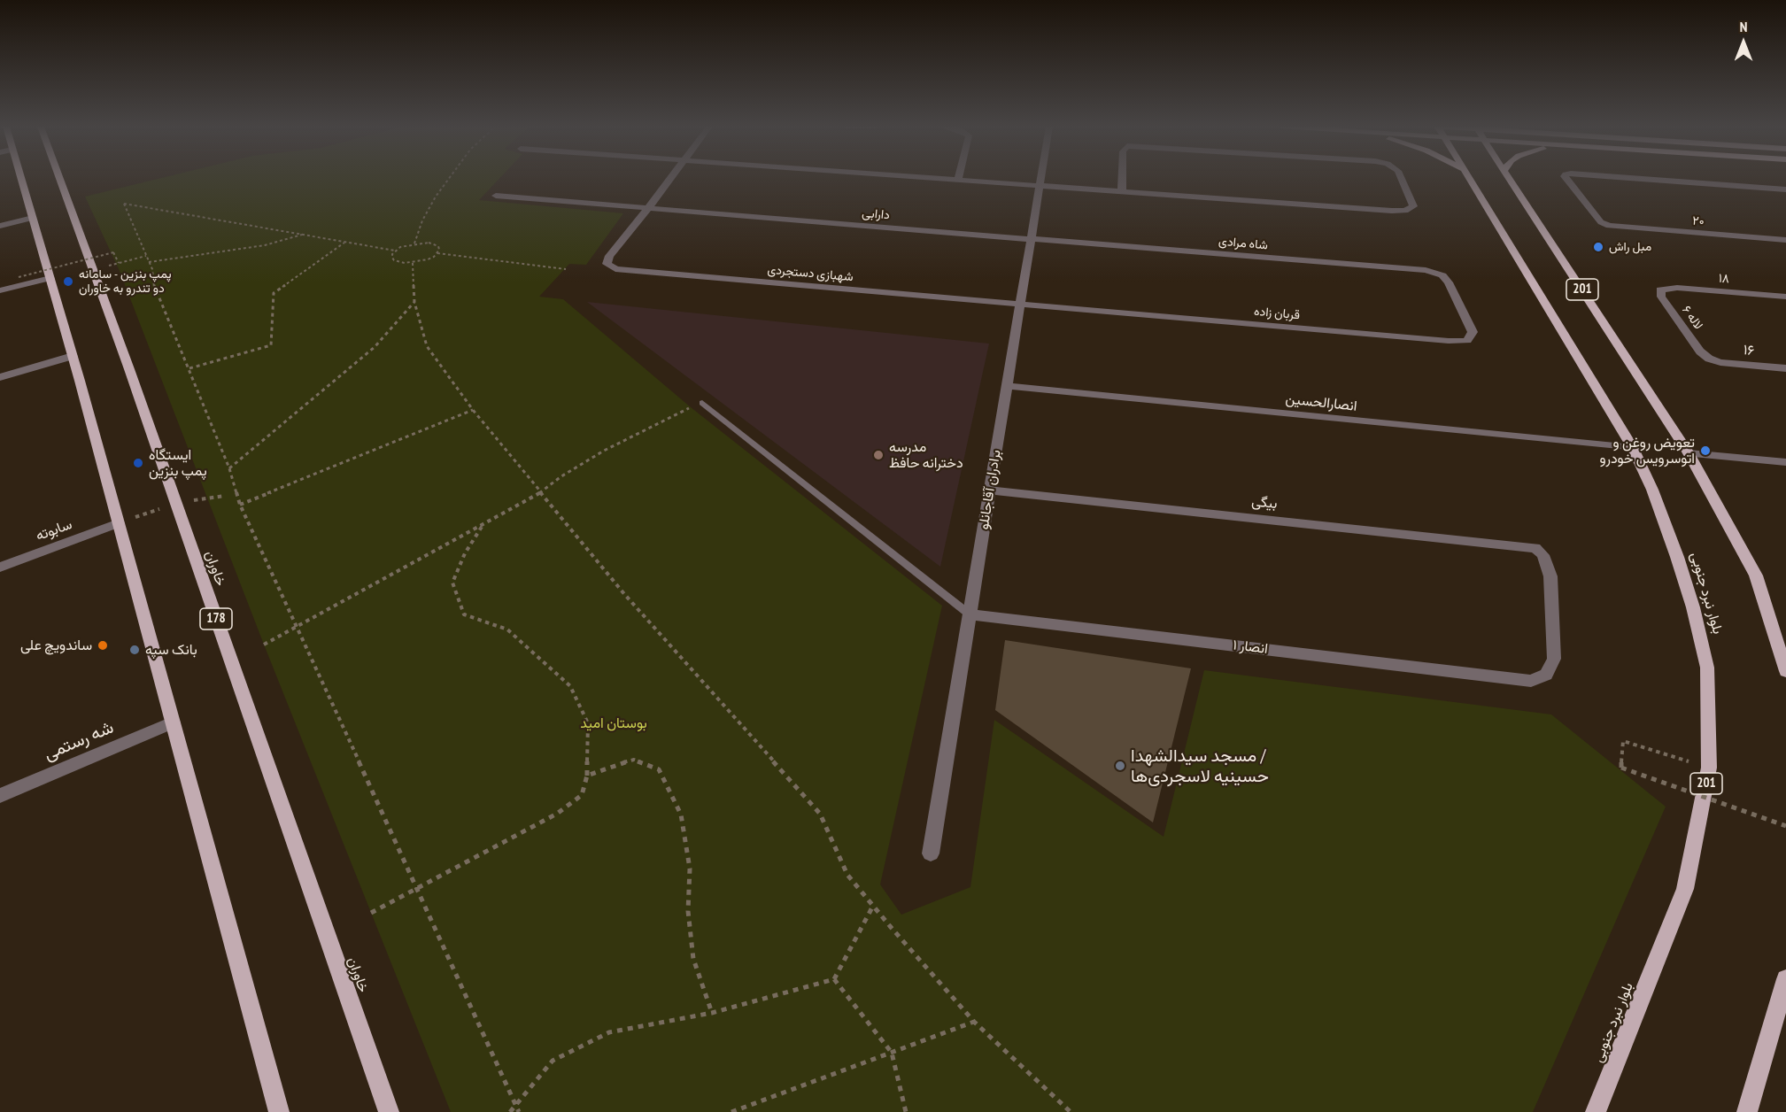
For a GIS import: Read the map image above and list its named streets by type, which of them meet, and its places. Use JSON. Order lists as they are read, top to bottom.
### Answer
{
  "streets": {
    "main road": [
      "201",
      "خاوران",
      "بلوار نبرد جنوبی",
      "178"
    ],
    "street": [
      "دارابی",
      "۲۰",
      "شاه مرادی",
      "شهبازی دستجردی",
      "۱۸",
      "قربان زاده",
      "لاله ۶",
      "۱۶",
      "انصارالحسین",
      "برادران آقاجانلو",
      "بیگی",
      "سابوته",
      "انصار ۱",
      "شه رستمی"
    ]
  },
  "crossings": [
    ["دارابی", "شاه مرادی"],
    ["دارابی", "شهبازی دستجردی"],
    ["دارابی", "برادران آقاجانلو"],
    ["شاه مرادی", "قربان زاده"],
    ["شاه مرادی", "برادران آقاجانلو"],
    ["شهبازی دستجردی", "قربان زاده"],
    ["شهبازی دستجردی", "برادران آقاجانلو"],
    ["۱۸", "لاله ۶"],
    ["قربان زاده", "برادران آقاجانلو"],
    ["لاله ۶", "۱۶"],
    ["انصارالحسین", "برادران آقاجانلو"],
    ["انصارالحسین", "بلوار نبرد جنوبی"],
    ["برادران آقاجانلو", "بیگی"],
    ["برادران آقاجانلو", "انصار ۱"],
    ["بیگی", "انصار ۱"]
  ],
  "parks": ["بوستان امید"],
  "places": [
    "مبل راش",
    "پمپ بنزین - سامانه دو تندرو به خاوران",
    "تعویض روغن و اتوسرویس خودرو",
    "مدرسه دخترانه حافظ",
    "ایستگاه پمپ بنزین",
    "ساندویچ علی",
    "بانک سپه",
    "مسجد سیدالشهدا / حسینیه لاسجردی‌ها"
  ],
  "north": "top"
}
